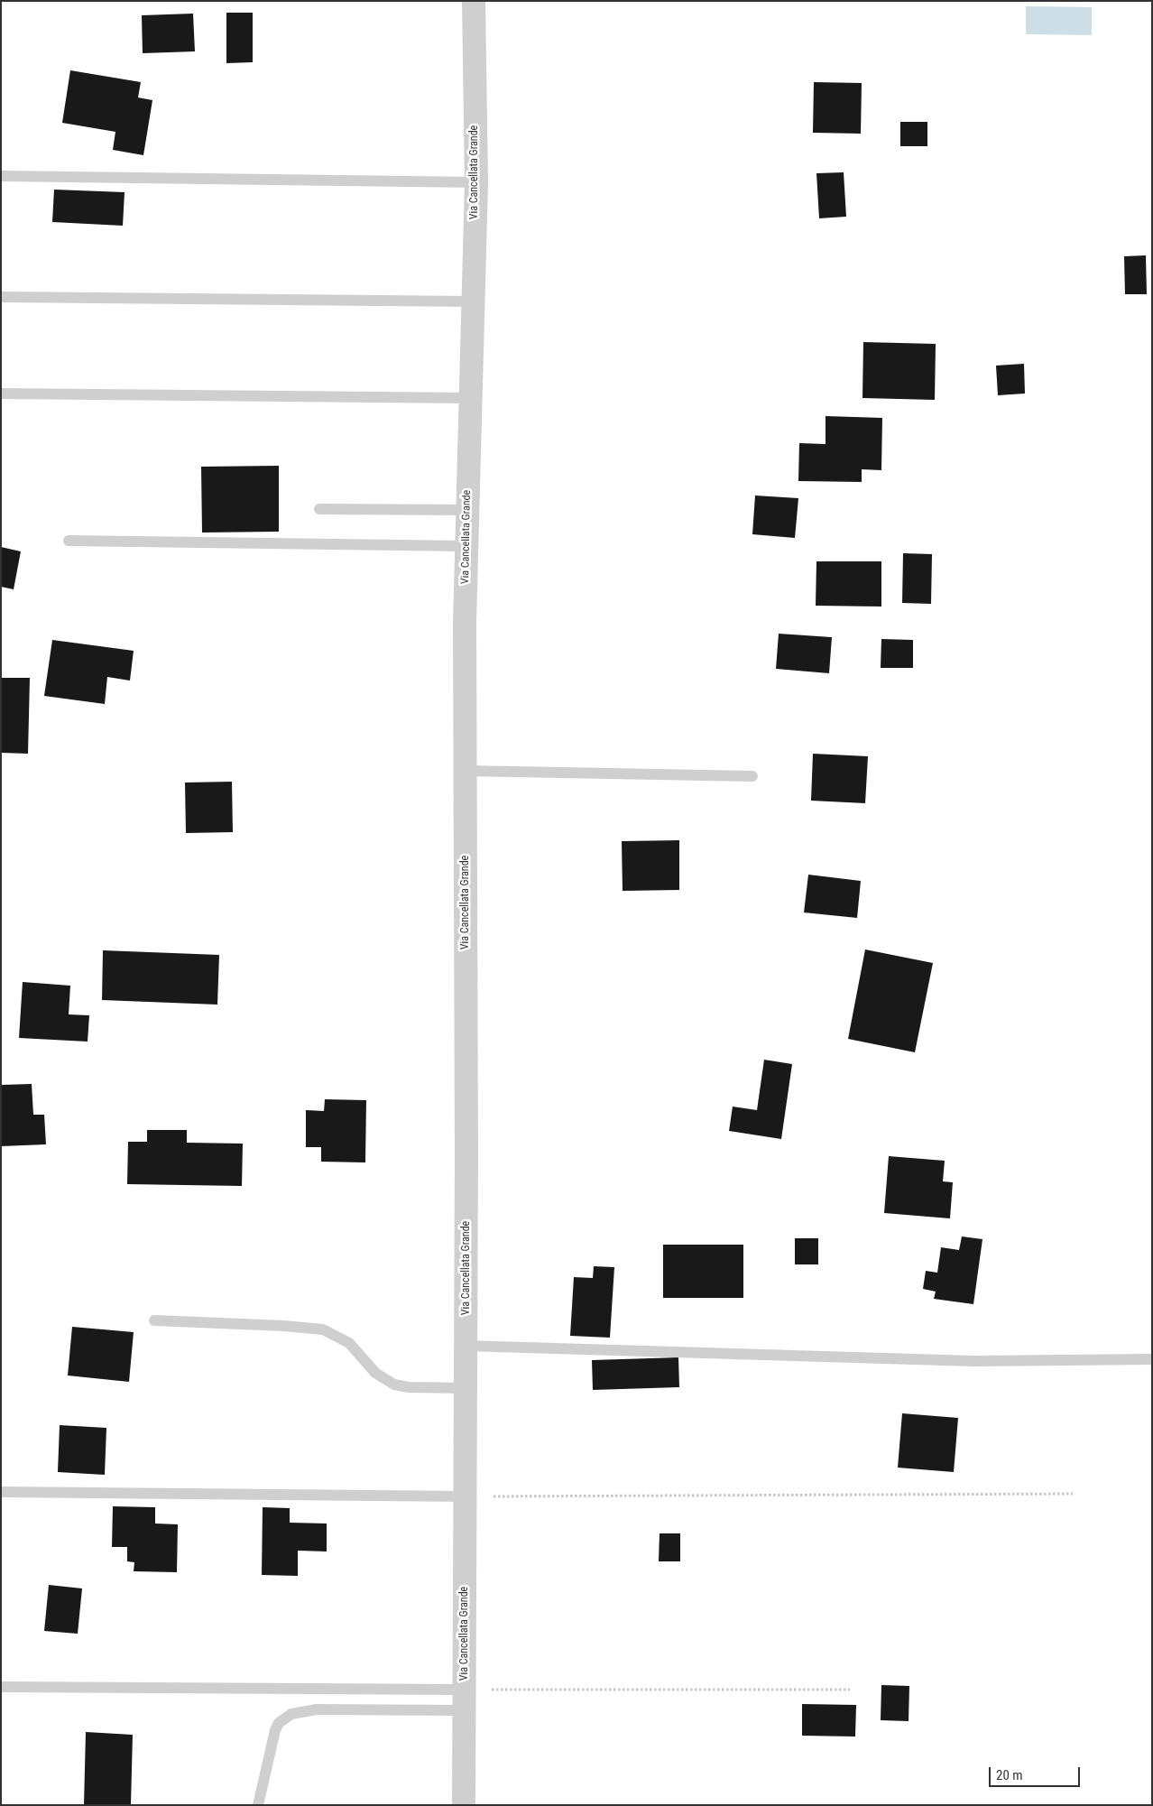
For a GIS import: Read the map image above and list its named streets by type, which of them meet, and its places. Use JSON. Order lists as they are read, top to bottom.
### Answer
{
  "streets": {
    "street": ["Via Cancellata Grande"]
  },
  "scale_bar": "20 m"
}
